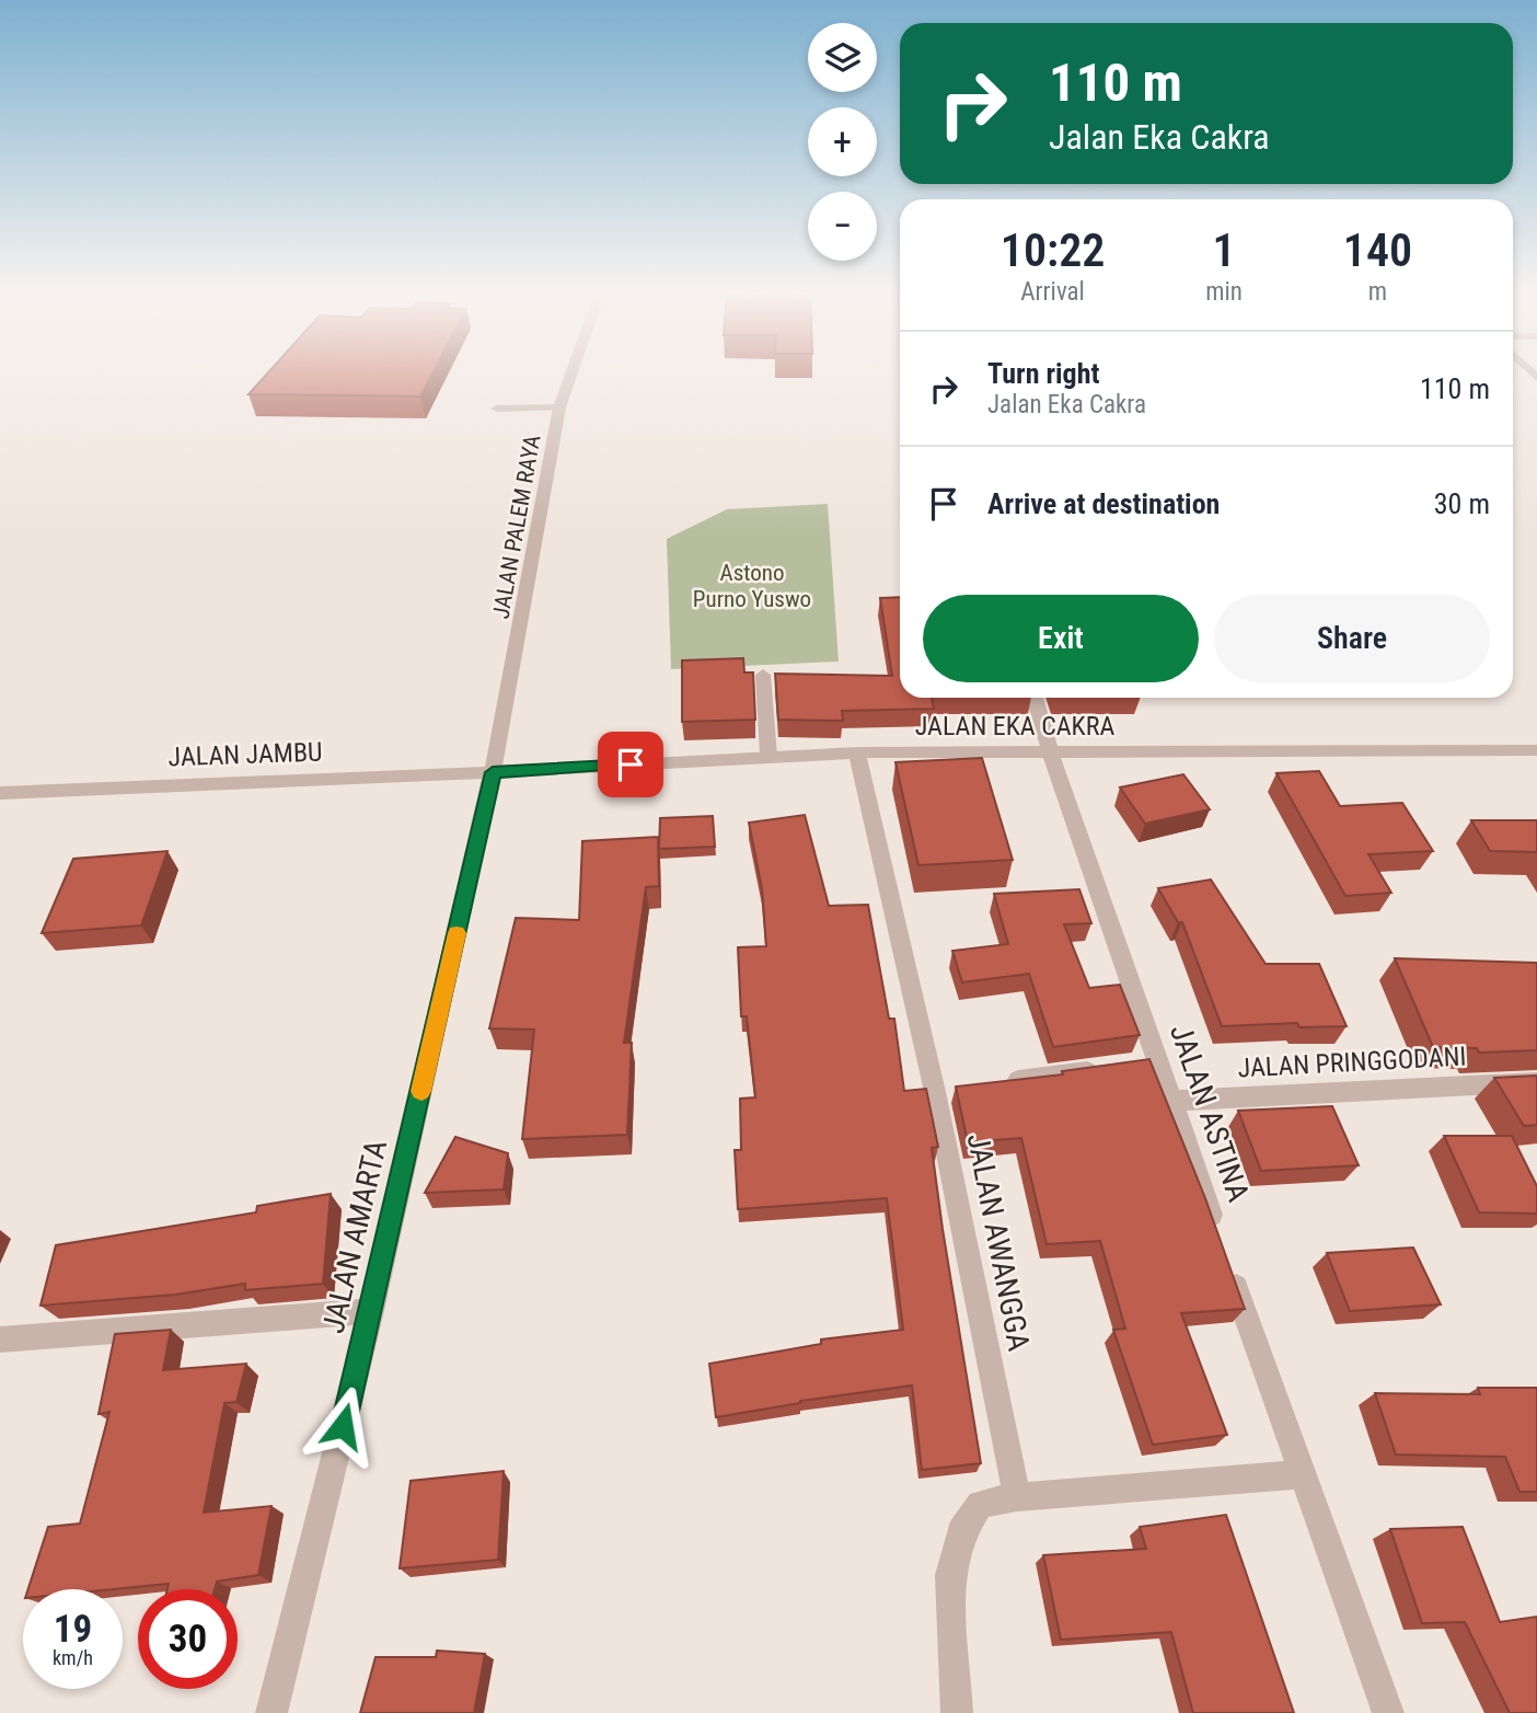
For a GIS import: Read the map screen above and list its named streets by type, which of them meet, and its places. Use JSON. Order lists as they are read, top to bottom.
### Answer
{
  "streets": {
    "street": [
      "JALAN PALEM RAYA",
      "JALAN EKA CAKRA",
      "JALAN JAMBU",
      "JALAN PRINGGODANI",
      "JALAN ASTINA",
      "JALAN AMARTA",
      "JALAN AWANGGA"
    ]
  },
  "crossings": [
    ["JALAN PALEM RAYA", "JALAN EKA CAKRA"],
    ["JALAN PALEM RAYA", "JALAN JAMBU"],
    ["JALAN PALEM RAYA", "JALAN AMARTA"],
    ["JALAN EKA CAKRA", "JALAN JAMBU"],
    ["JALAN EKA CAKRA", "JALAN ASTINA"],
    ["JALAN EKA CAKRA", "JALAN AMARTA"],
    ["JALAN EKA CAKRA", "JALAN AWANGGA"],
    ["JALAN JAMBU", "JALAN AMARTA"],
    ["JALAN PRINGGODANI", "JALAN ASTINA"]
  ],
  "parks": ["Astono Purno Yuswo"],
  "page": {
    "map_buttons": ["+", "−"],
    "turn": ["110 m", "Jalan Eka Cakra"],
    "eta": [
      "10:22",
      "Arrival",
      "1",
      "min",
      "140",
      "m"
    ],
    "list": [
      {
        "name": "Turn right",
        "note": "Jalan Eka Cakra",
        "value": "110 m"
      },
      {
        "name": "Arrive at destination",
        "value": "30 m"
      }
    ],
    "buttons": ["Exit", "Share"],
    "speed": "19 km/h",
    "limit": "30"
  }
}
